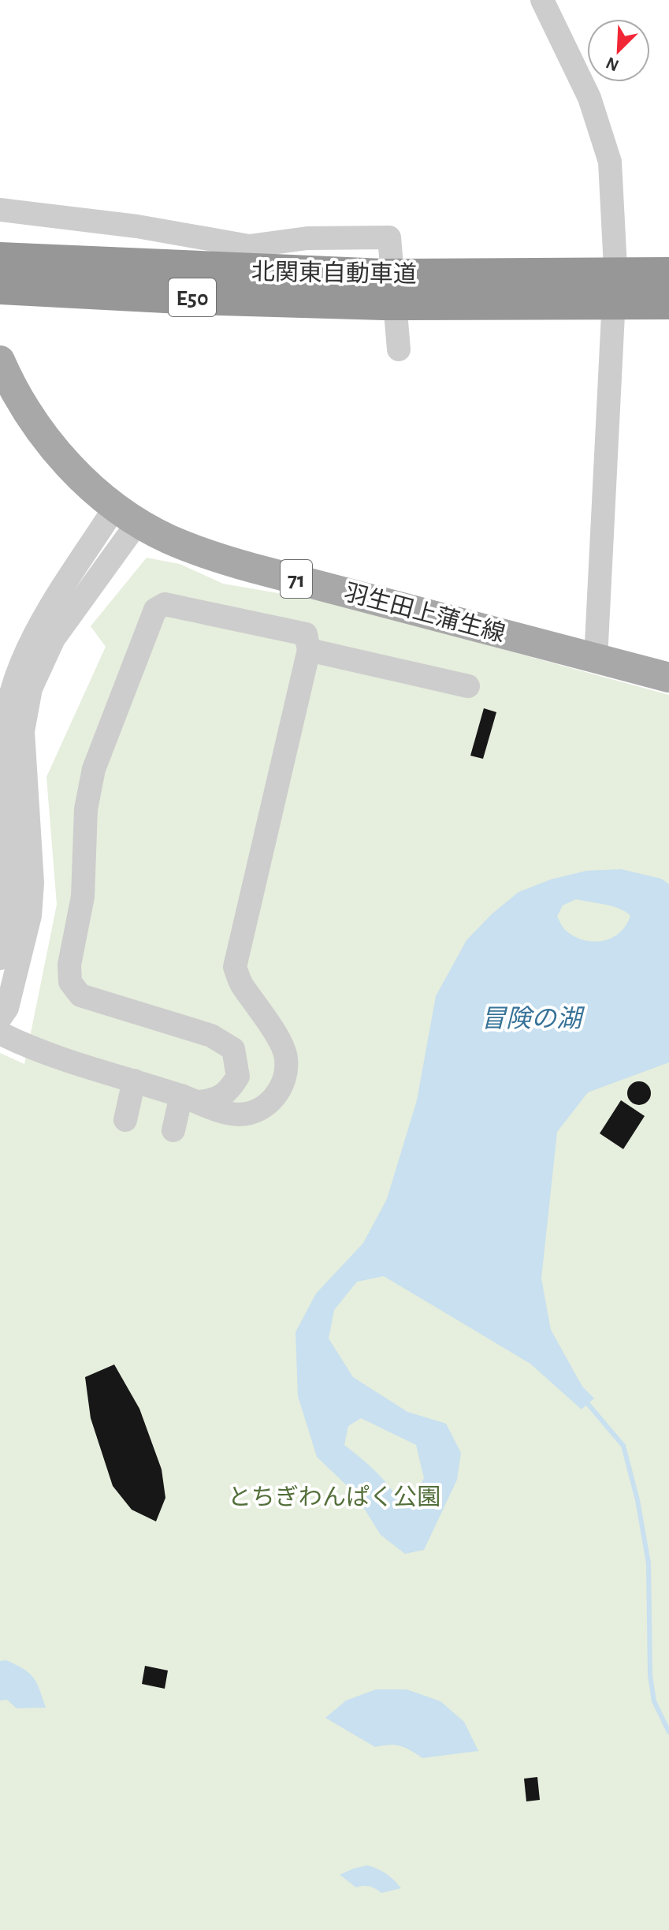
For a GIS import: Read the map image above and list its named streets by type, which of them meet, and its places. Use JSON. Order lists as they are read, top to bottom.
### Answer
{
  "streets": {
    "highway": ["北関東自動車道", "E50"],
    "main road": ["71", "羽生田上蒲生線"]
  },
  "water": ["冒険の湖"],
  "parks": ["とちぎわんぱく公園"],
  "north": "bottom left"
}
